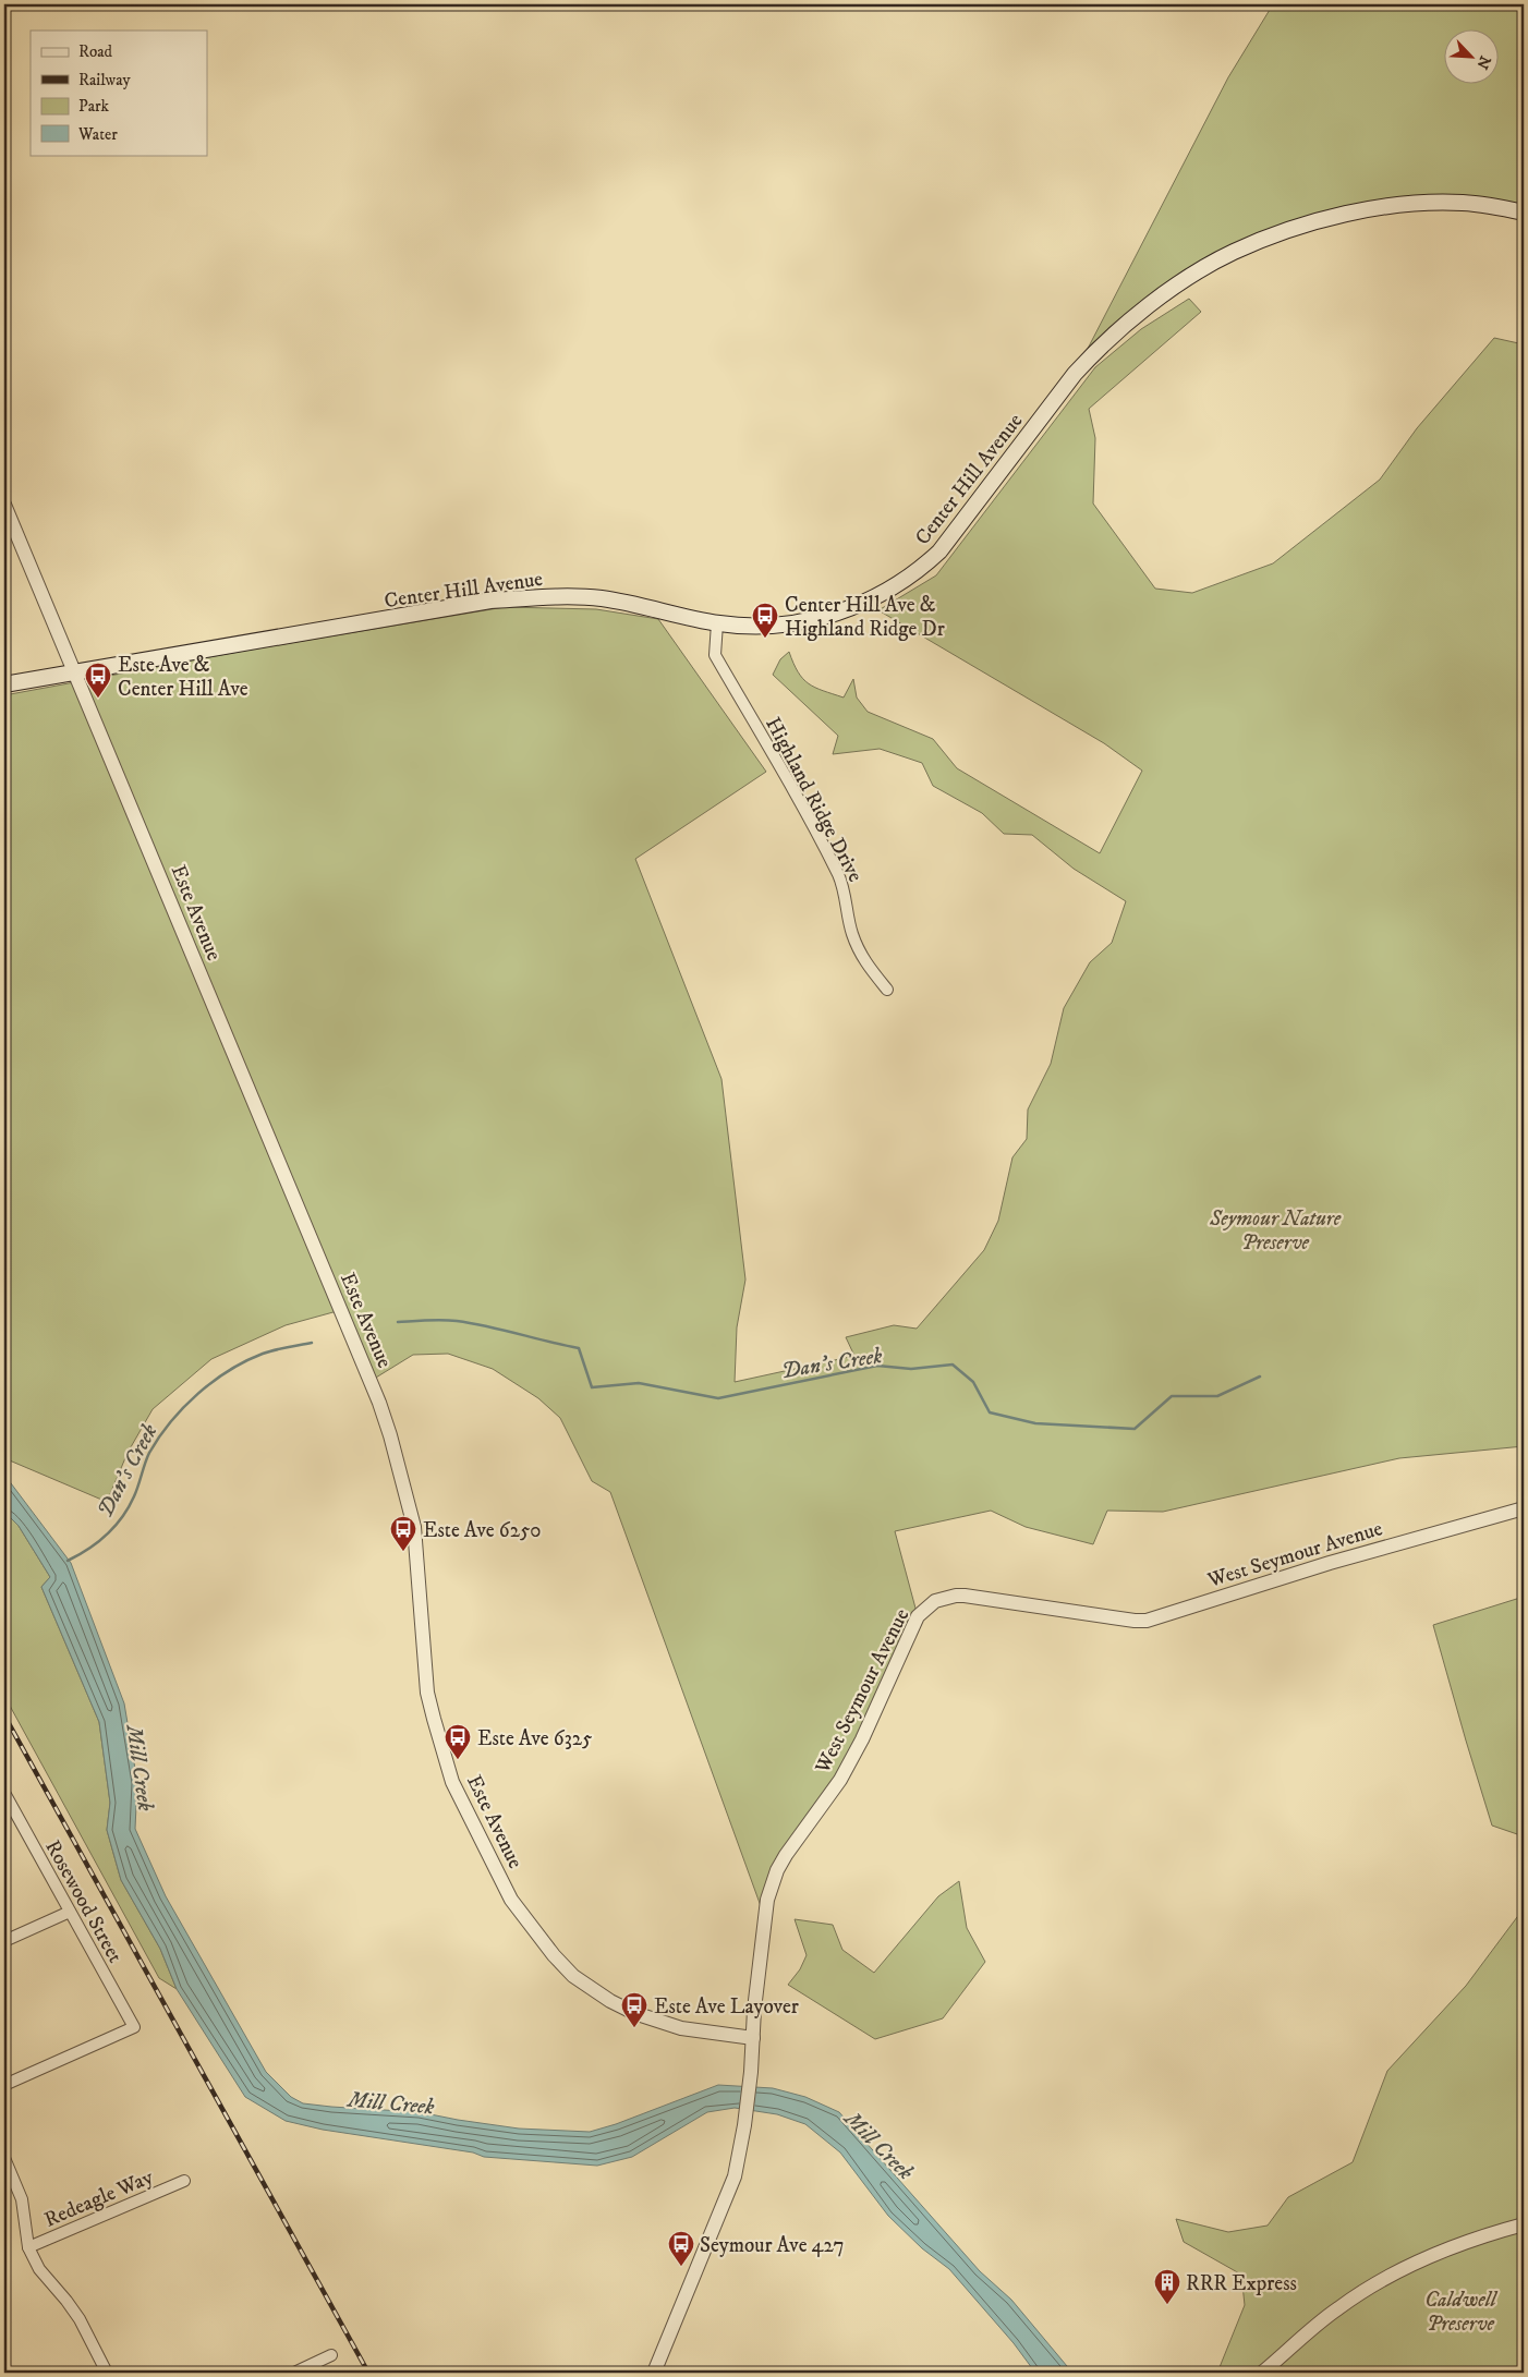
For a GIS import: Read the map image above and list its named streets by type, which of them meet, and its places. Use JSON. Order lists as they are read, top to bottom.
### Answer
{
  "streets": {
    "main road": ["Center Hill Avenue"],
    "street": [
      "Highland Ridge Drive",
      "Este Avenue",
      "West Seymour Avenue",
      "Rosewood Street",
      "Redeagle Way"
    ]
  },
  "crossings": [
    ["Center Hill Avenue", "Highland Ridge Drive"],
    ["Center Hill Avenue", "Este Avenue"],
    ["Este Avenue", "West Seymour Avenue"]
  ],
  "water": ["Dan’s Creek", "Mill Creek"],
  "parks": ["Seymour Nature Preserve", "Caldwell Preserve"],
  "places": {
    "bus stop": [
      "Center Hill Ave & Highland Ridge Dr",
      "Este Ave & Center Hill Ave",
      "Este Ave 6250",
      "Este Ave 6325",
      "Este Ave Layover",
      "Seymour Ave 427"
    ],
    "building": ["RRR Express"]
  },
  "legend": [
    "Road",
    "Railway",
    "Park",
    "Water"
  ],
  "north": "bottom right"
}
